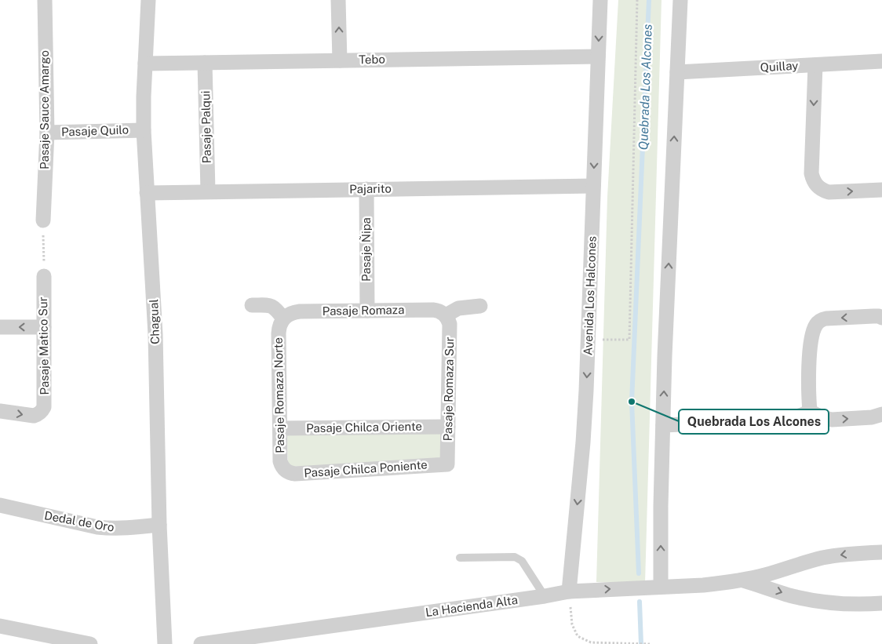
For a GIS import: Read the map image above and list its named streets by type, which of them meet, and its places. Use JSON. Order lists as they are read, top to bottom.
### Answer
{
  "streets": {
    "street": [
      "Tebo",
      "Quillay",
      "Pasaje Sauce Amargo",
      "Pasaje Palqui",
      "Pasaje Quilo",
      "Pajarito",
      "Pasaje Ñipa",
      "Avenida Los Halcones",
      "Pasaje Romaza",
      "Chagual",
      "Pasaje Matico Sur",
      "Pasaje Romaza Sur",
      "Pasaje Romaza Norte",
      "Pasaje Chilca Oriente",
      "Pasaje Chilca Poniente",
      "Dedal de Oro",
      "La Hacienda Alta"
    ]
  },
  "crossings": [
    ["Tebo", "Pasaje Palqui"],
    ["Tebo", "Avenida Los Halcones"],
    ["Tebo", "Chagual"],
    ["Pasaje Sauce Amargo", "Pasaje Quilo"],
    ["Pasaje Palqui", "Pajarito"],
    ["Pasaje Quilo", "Chagual"],
    ["Pajarito", "Pasaje Ñipa"],
    ["Pajarito", "Avenida Los Halcones"],
    ["Pajarito", "Chagual"],
    ["Pasaje Ñipa", "Pasaje Romaza"],
    ["Avenida Los Halcones", "La Hacienda Alta"],
    ["Pasaje Romaza", "Pasaje Romaza Sur"],
    ["Pasaje Romaza", "Pasaje Romaza Norte"],
    ["Chagual", "Dedal de Oro"],
    ["Pasaje Romaza Sur", "Pasaje Chilca Oriente"],
    ["Pasaje Romaza Sur", "Pasaje Chilca Poniente"],
    ["Pasaje Romaza Norte", "Pasaje Chilca Oriente"],
    ["Pasaje Romaza Norte", "Pasaje Chilca Poniente"]
  ],
  "water": ["Quebrada Los Alcones"],
  "places": ["Quebrada Los Alcones"]
}
